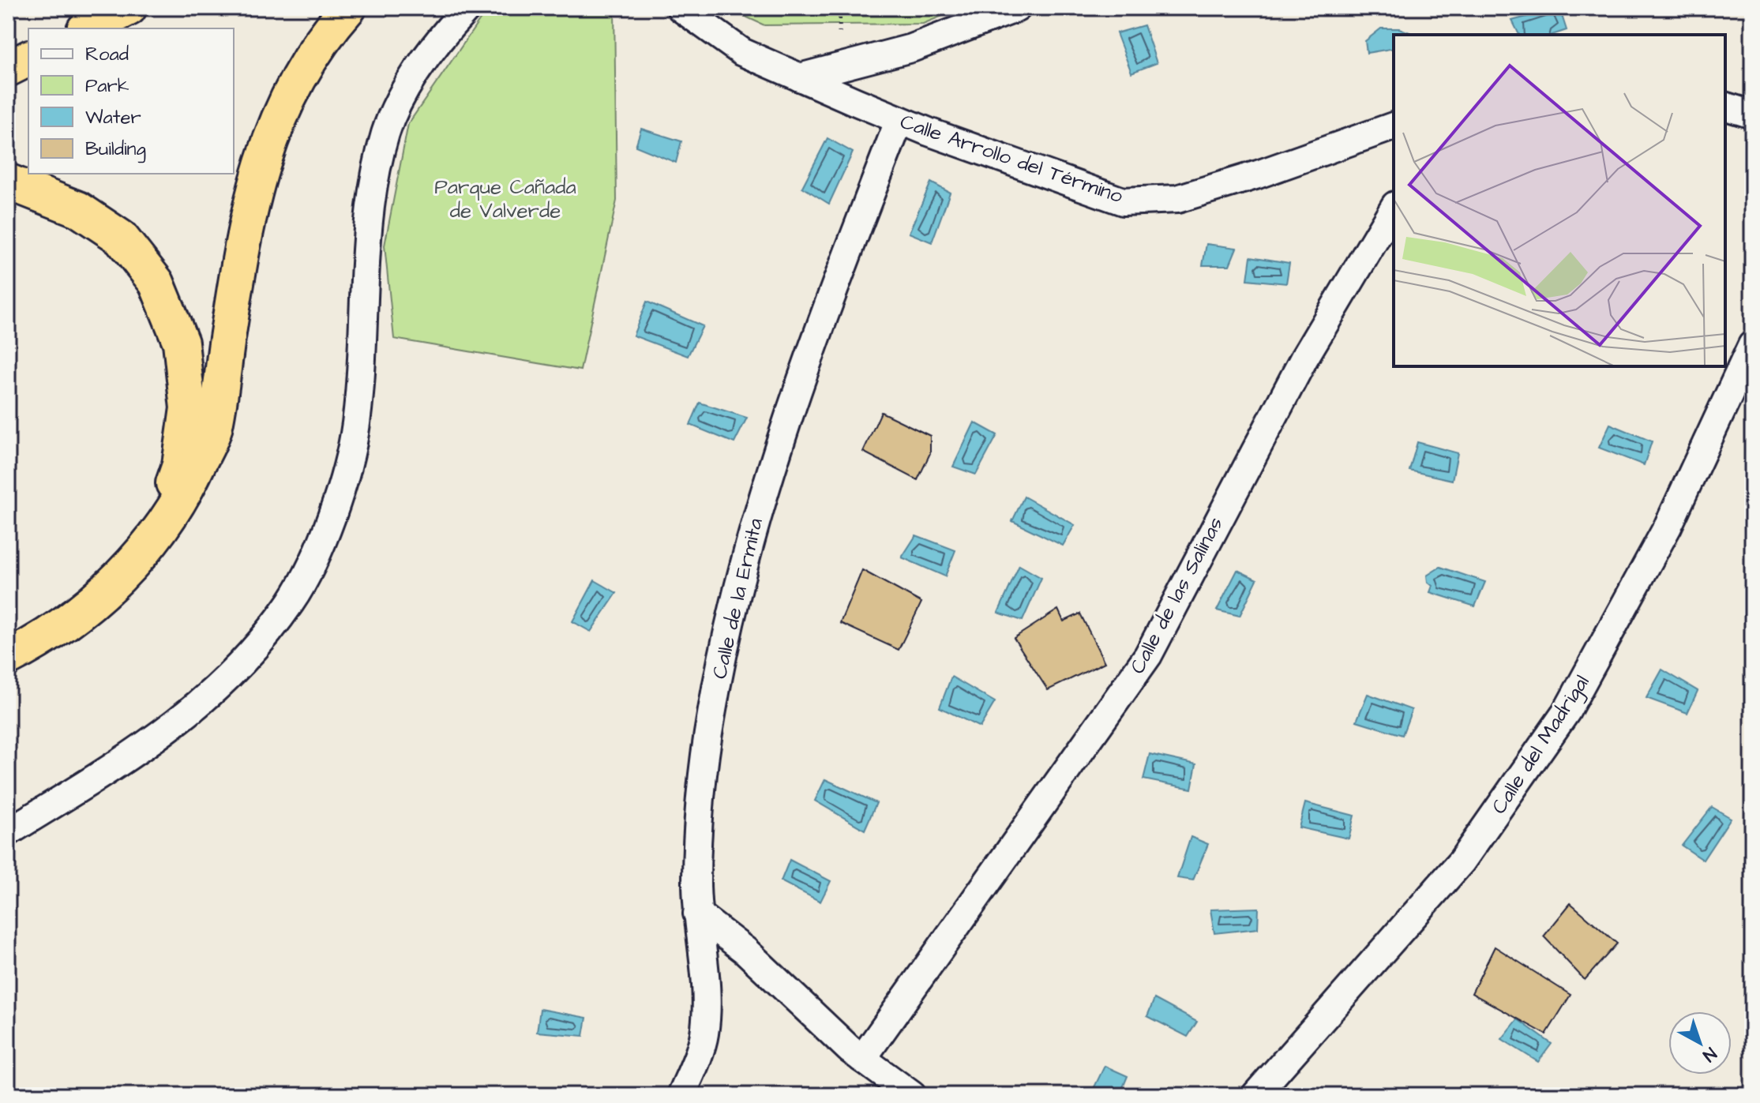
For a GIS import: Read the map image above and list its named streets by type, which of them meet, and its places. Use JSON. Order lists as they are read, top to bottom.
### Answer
{
  "streets": {
    "street": [
      "Calle Arrollo del Término",
      "Calle de las Salinas",
      "Calle de la Ermita",
      "Calle del Madrigal"
    ]
  },
  "crossings": [
    ["Calle Arrollo del Término", "Calle de la Ermita"]
  ],
  "parks": ["Parque Cañada de Valverde"],
  "legend": [
    "Road",
    "Park",
    "Water",
    "Building"
  ],
  "north": "bottom right"
}
